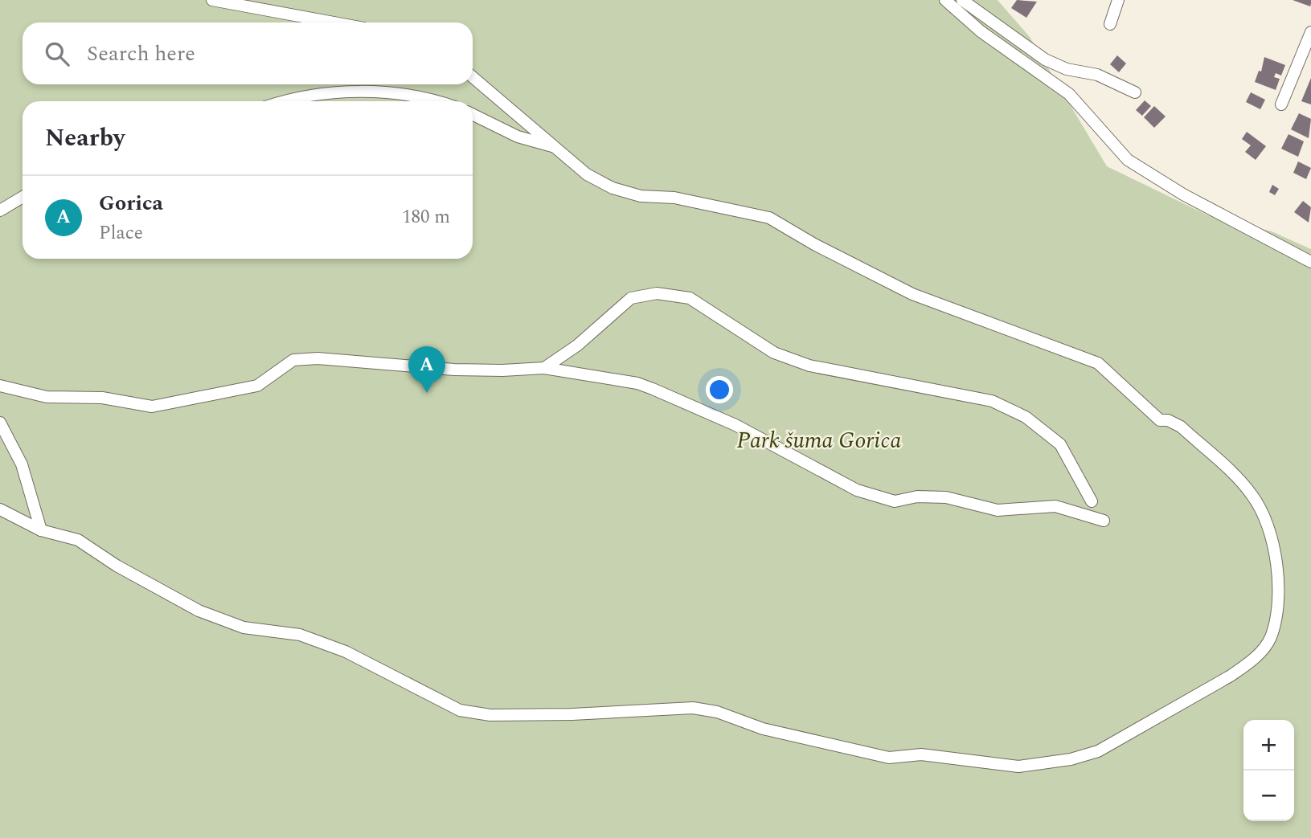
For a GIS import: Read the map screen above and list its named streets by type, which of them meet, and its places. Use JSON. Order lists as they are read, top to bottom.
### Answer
{
  "parks": ["Park šuma Gorica"],
  "page": {
    "search": "Search here",
    "heading": "Nearby",
    "list": [
      {
        "mark": "A",
        "name": "Gorica",
        "note": "Place",
        "value": "180 m"
      }
    ],
    "pins": "A",
    "map_buttons": ["+", "−"]
  }
}
